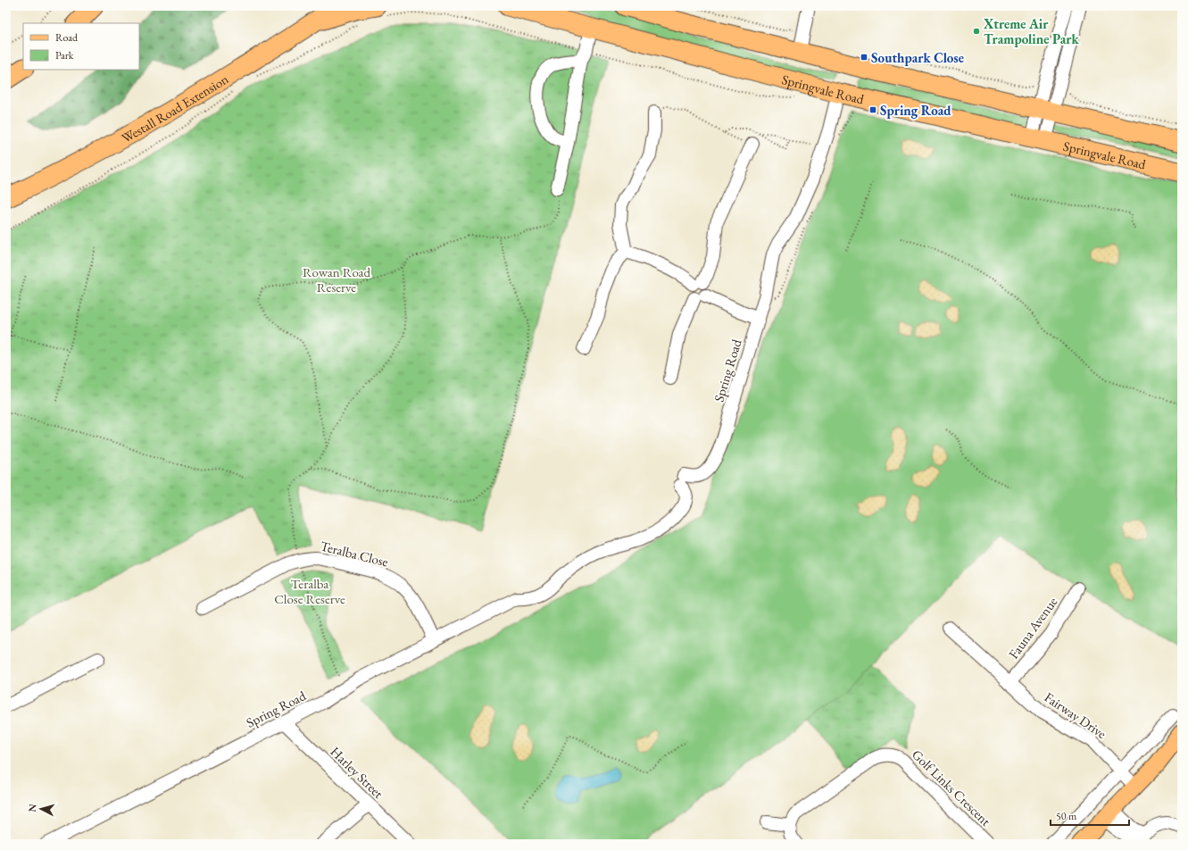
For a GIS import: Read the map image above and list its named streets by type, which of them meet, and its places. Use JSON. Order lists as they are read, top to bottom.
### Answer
{
  "streets": {
    "highway": ["Springvale Road", "Westall Road Extension"],
    "street": [
      "Spring Road",
      "Teralba Close",
      "Fauna Avenue",
      "Fairway Drive",
      "Harley Street",
      "Golf Links Crescent"
    ]
  },
  "crossings": [
    ["Springvale Road", "Spring Road"],
    ["Spring Road", "Teralba Close"],
    ["Spring Road", "Harley Street"],
    ["Fauna Avenue", "Fairway Drive"]
  ],
  "parks": ["Rowan Road Reserve", "Teralba Close Reserve"],
  "places": {
    "other": ["Xtreme Air Trampoline Park"],
    "transit": ["Southpark Close", "Spring Road"]
  },
  "legend": ["Road", "Park"],
  "scale_bar": "50 m",
  "north": "left"
}
